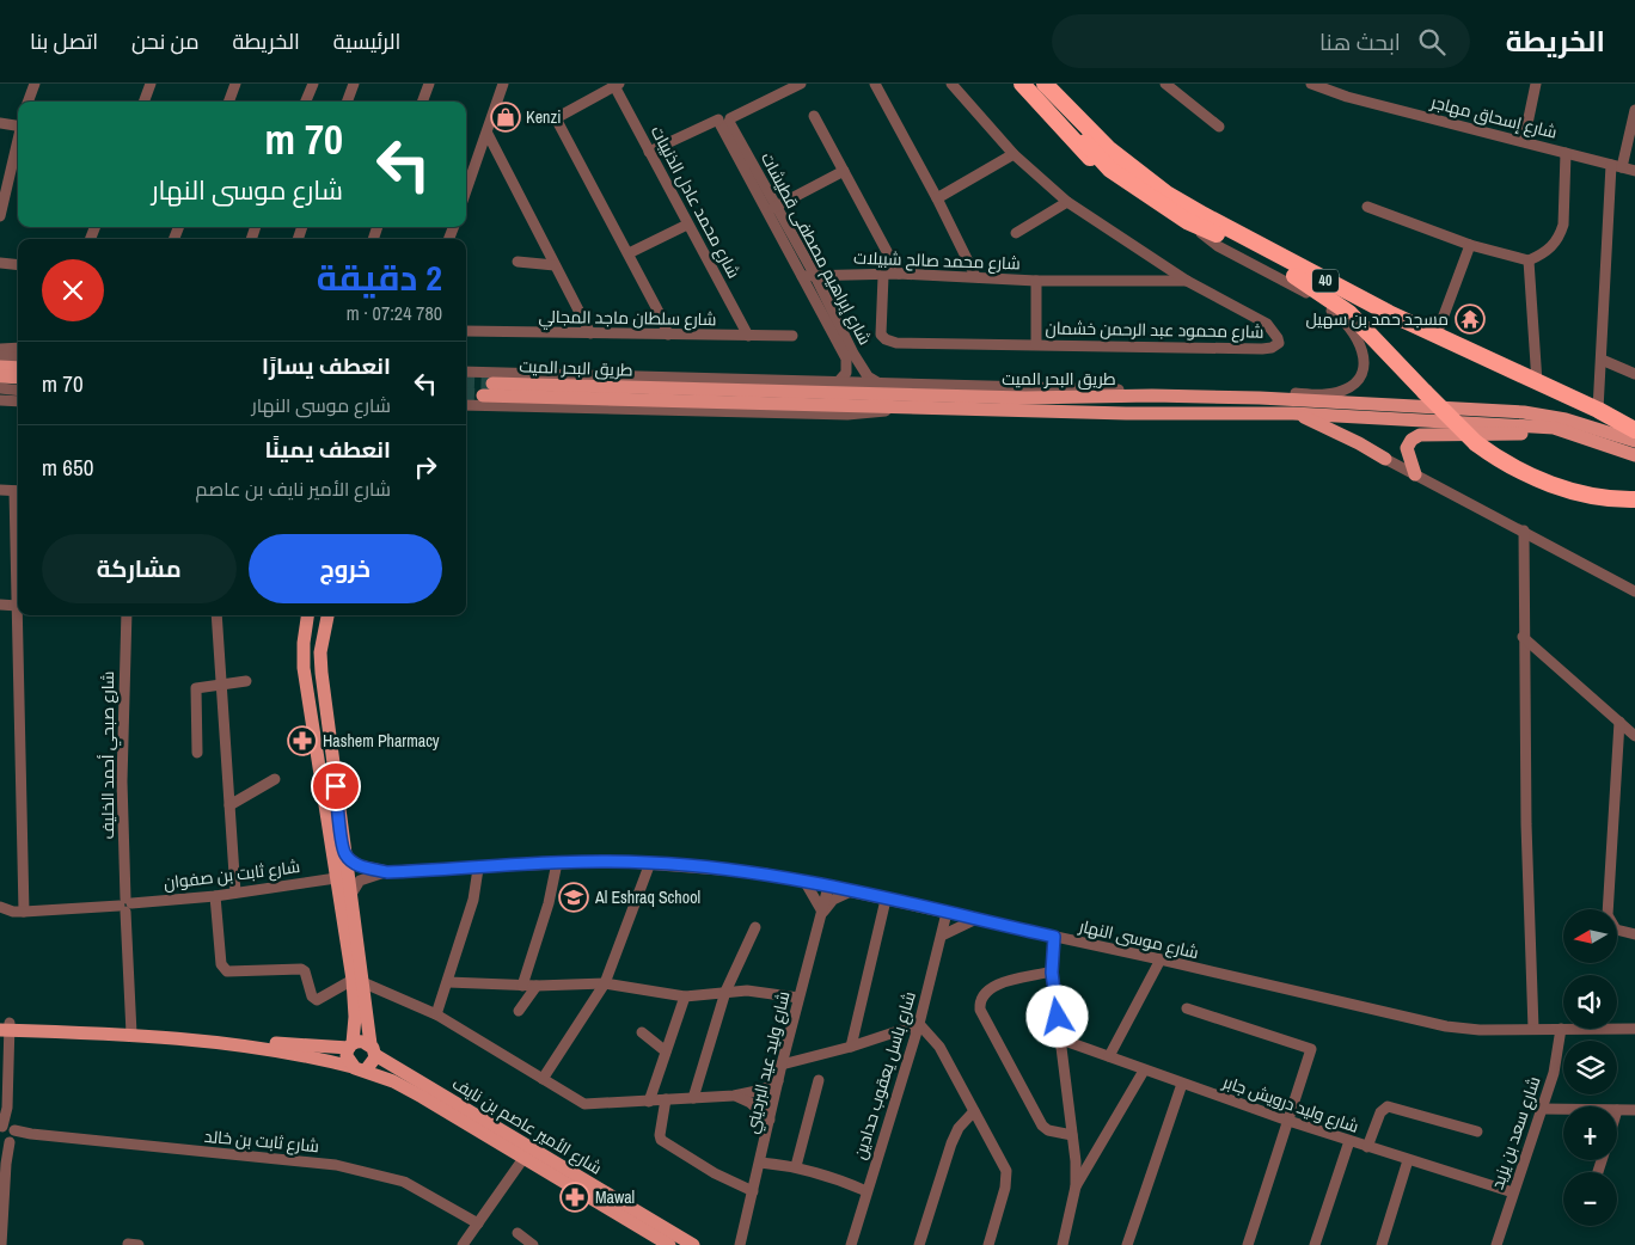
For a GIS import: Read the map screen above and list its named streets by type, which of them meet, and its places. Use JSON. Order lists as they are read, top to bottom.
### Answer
{
  "streets": {
    "highway": ["40"],
    "main road": ["طريق البحر الميت", "شارع الأمير عاصم بن نايف"],
    "street": [
      "شارع إسحاق مهاجر",
      "شارع محمد عادل الذنيبات",
      "شارع إبراهيم مصطفى قطيشات",
      "شارع محمد صالح شبيلات",
      "شارع سلطان ماجد المجالي",
      "شارع محمود عبد الرحمن خشمان",
      "شارع صبحي أحمد الخليف",
      "شارع ثابت بن صفوان",
      "شارع موسى النهار",
      "شارع وليد عيد البرديني",
      "شارع باسل يعقوب حدادين",
      "شارع وليد درويش جابر",
      "شارع سعد بن يزيد",
      "شارع ثابت بن خالد"
    ]
  },
  "crossings": [
    ["شارع محمد عادل الذنيبات", "شارع سلطان ماجد المجالي"],
    ["شارع إبراهيم مصطفى قطيشات", "شارع محمد صالح شبيلات"],
    ["شارع إبراهيم مصطفى قطيشات", "طريق البحر الميت"],
    ["شارع محمد صالح شبيلات", "شارع محمود عبد الرحمن خشمان"],
    ["40", "طريق البحر الميت"],
    ["شارع صبحي أحمد الخليف", "شارع ثابت بن صفوان"],
    ["شارع صبحي أحمد الخليف", "شارع الأمير عاصم بن نايف"],
    ["شارع موسى النهار", "شارع وليد عيد البرديني"],
    ["شارع موسى النهار", "شارع باسل يعقوب حدادين"],
    ["شارع موسى النهار", "شارع سعد بن يزيد"],
    ["شارع وليد درويش جابر", "شارع سعد بن يزيد"]
  ],
  "places": {
    "shop": ["Kenzi"],
    "temple": ["مسجد حمد بن سهيل"],
    "pharmacy": ["Hashem Pharmacy", "Mawal"],
    "school or university": ["Al Eshraq School"]
  },
  "north": "left",
  "page": {
    "header": "الخريطة",
    "search": "ابحث هنا",
    "nav": [
      "الرئيسية",
      "الخريطة",
      "من نحن",
      "اتصل بنا"
    ],
    "turn": ["70 m", "شارع موسى النهار"],
    "heading": ["2 دقيقة", "780 m · 07:24"],
    "list": [
      {
        "name": "انعطف يسارًا",
        "note": "شارع موسى النهار",
        "value": "70 m"
      },
      {
        "name": "انعطف يمينًا",
        "note": "شارع الأمير نايف بن عاصم",
        "value": "650 m"
      }
    ],
    "buttons": ["خروج", "مشاركة"],
    "map_buttons": ["+", "−"]
  }
}
